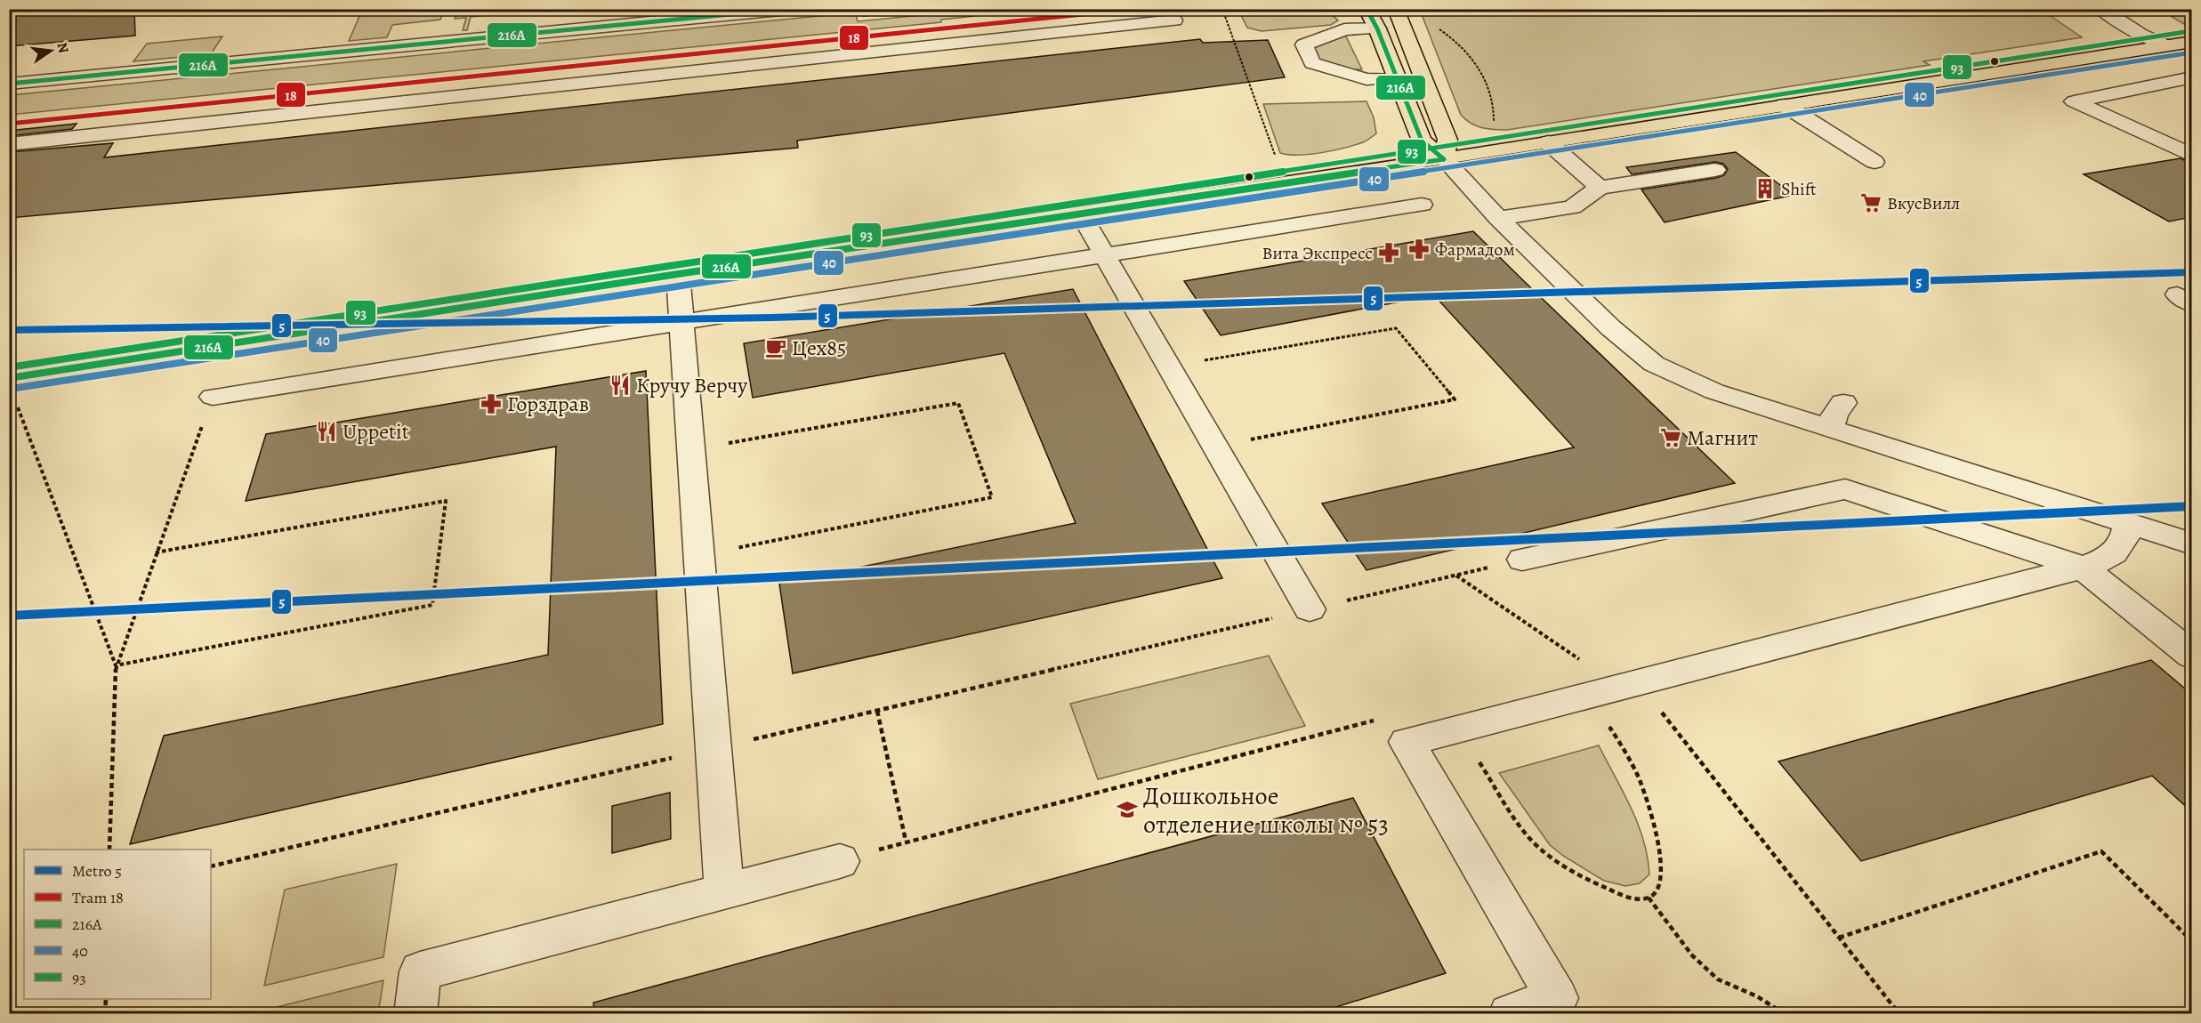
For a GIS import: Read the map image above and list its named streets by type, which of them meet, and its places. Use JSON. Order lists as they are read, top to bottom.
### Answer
{
  "places": {
    "building": ["Shift"],
    "supermarket": ["ВкусВилл", "Магнит"],
    "pharmacy": ["Фармадом", "Вита Экспресс", "Горздрав"],
    "cafe": ["Цех85"],
    "restaurant": ["Кручу Верчу", "Uppetit"],
    "school or university": ["Дошкольное отделение школы № 53"]
  },
  "lines": [
    "tram line 18",
    "transit line 216А",
    "transit line 93",
    "transit line 40",
    "metro line 5"
  ],
  "legend": [
    "Metro 5",
    "Tram 18",
    "216А",
    "40",
    "93"
  ],
  "north": "right"
}
